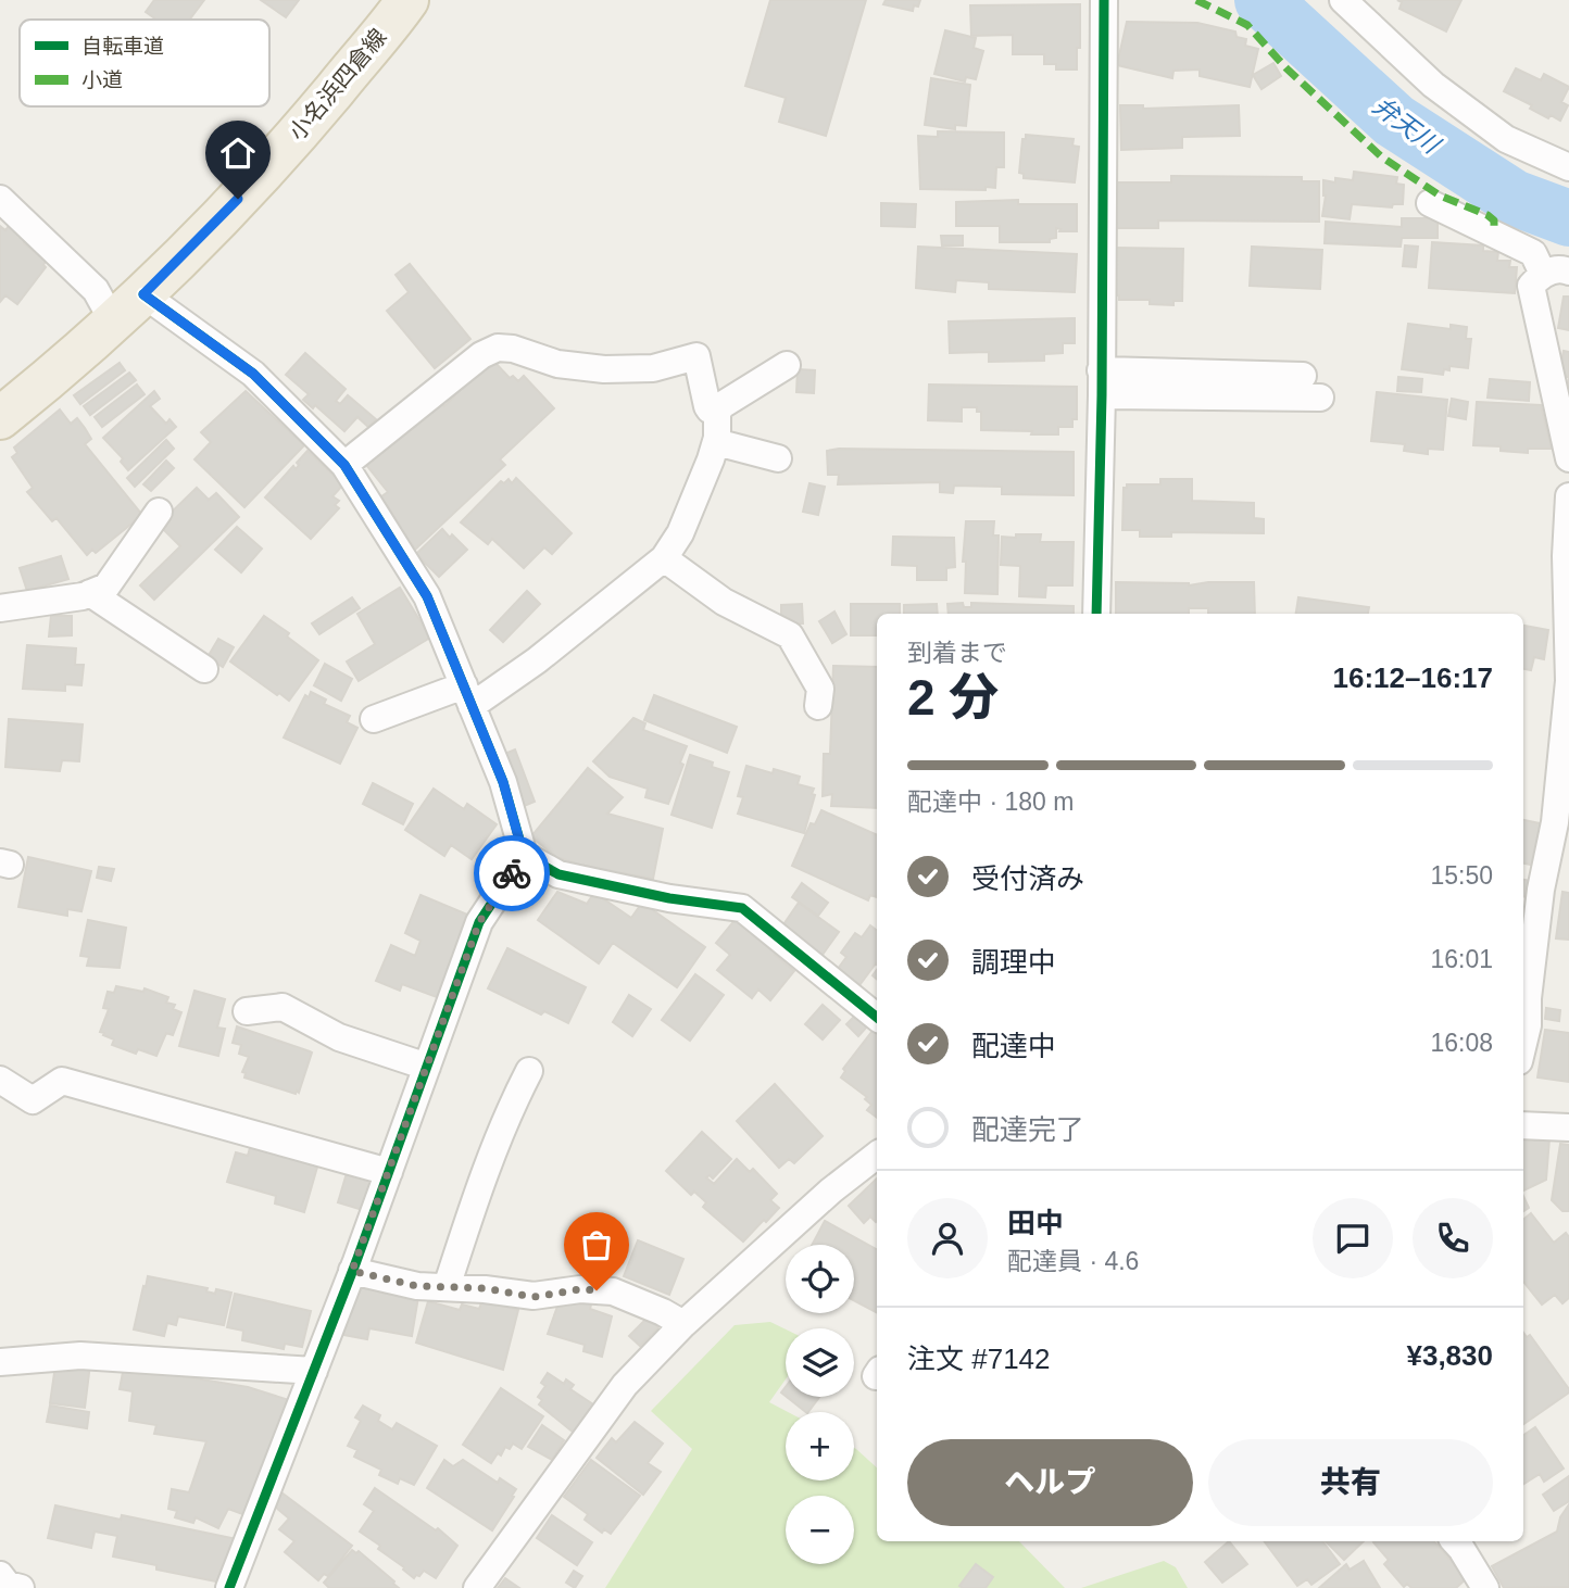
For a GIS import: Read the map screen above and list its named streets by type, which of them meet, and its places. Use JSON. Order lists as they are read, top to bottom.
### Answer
{
  "streets": {
    "main road": ["小名浜四倉線"]
  },
  "water": ["弁天川"],
  "legend": ["自転車道", "小道"],
  "page": {
    "heading": ["2 分", "到着まで", "16:12–16:17"],
    "panel": [
      "田中",
      "配達員 · 4.6",
      "注文 #7142",
      "¥3,830"
    ],
    "bar": "配達中 · 180 m",
    "list": [
      ["受付済み", "15:50"],
      ["調理中", "16:01"],
      ["配達中", "16:08"],
      "配達完了"
    ],
    "map_buttons": ["+", "−"],
    "buttons": ["ヘルプ", "共有"]
  }
}
